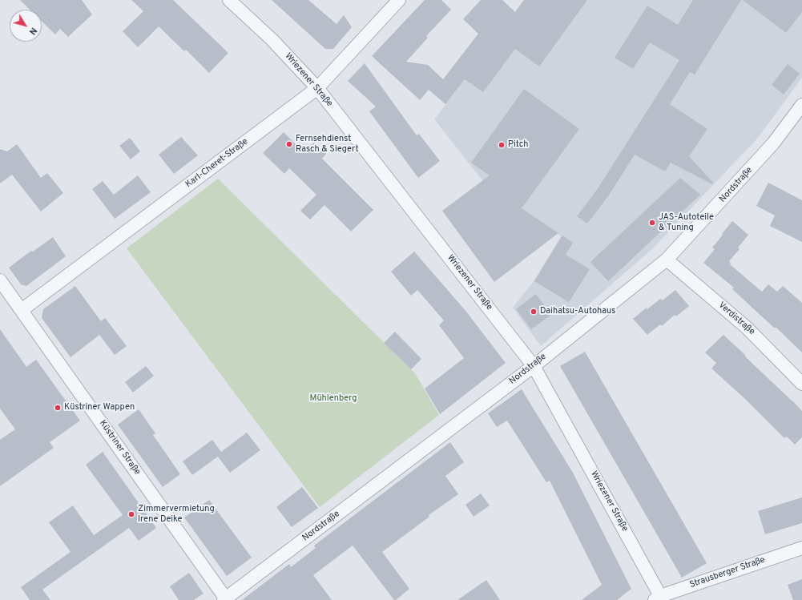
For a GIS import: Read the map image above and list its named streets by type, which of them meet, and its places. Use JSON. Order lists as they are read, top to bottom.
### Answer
{
  "streets": {
    "street": [
      "Wriezener Straße",
      "Karl-Cheret-Straße",
      "Nordstraße",
      "Verdistraße",
      "Küstriner Straße",
      "Strausberger Straße"
    ]
  },
  "crossings": [
    ["Wriezener Straße", "Karl-Cheret-Straße"],
    ["Wriezener Straße", "Nordstraße"],
    ["Wriezener Straße", "Strausberger Straße"],
    ["Karl-Cheret-Straße", "Küstriner Straße"],
    ["Nordstraße", "Verdistraße"],
    ["Nordstraße", "Küstriner Straße"]
  ],
  "parks": ["Mühlenberg"],
  "places": [
    "Fernsehdienst Rasch & Siegert",
    "Pitch",
    "JAS-Autoteile & Tuning",
    "Daihatsu-Autohaus",
    "Küstriner Wappen",
    "Zimmervermietung Irene Deike"
  ],
  "north": "bottom right"
}
